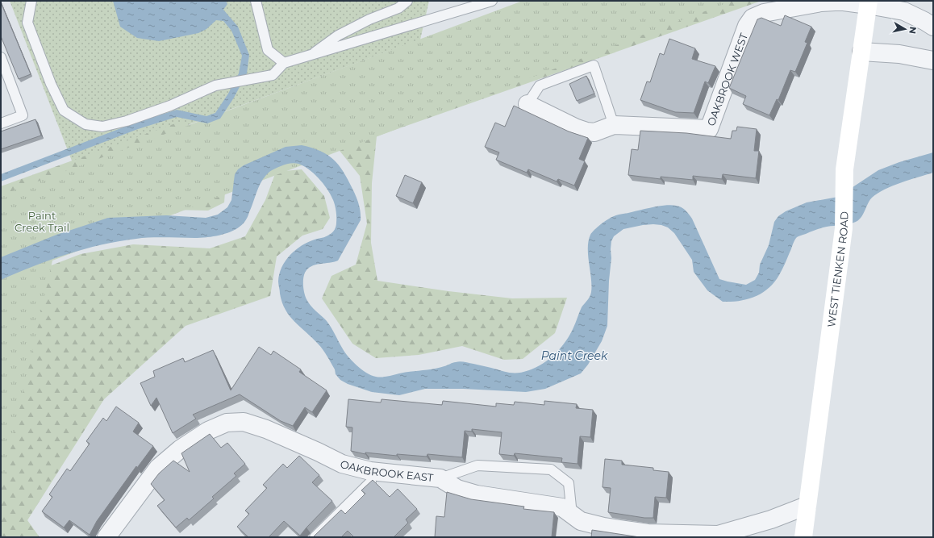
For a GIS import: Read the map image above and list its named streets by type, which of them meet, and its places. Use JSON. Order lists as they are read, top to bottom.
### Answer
{
  "streets": {
    "main road": ["WEST TIENKEN ROAD"],
    "street": ["OAKBROOK WEST", "OAKBROOK EAST"]
  },
  "crossings": [
    ["OAKBROOK WEST", "WEST TIENKEN ROAD"],
    ["WEST TIENKEN ROAD", "OAKBROOK EAST"]
  ],
  "water": ["Paint Creek"],
  "parks": ["Paint Creek Trail"],
  "north": "right"
}
